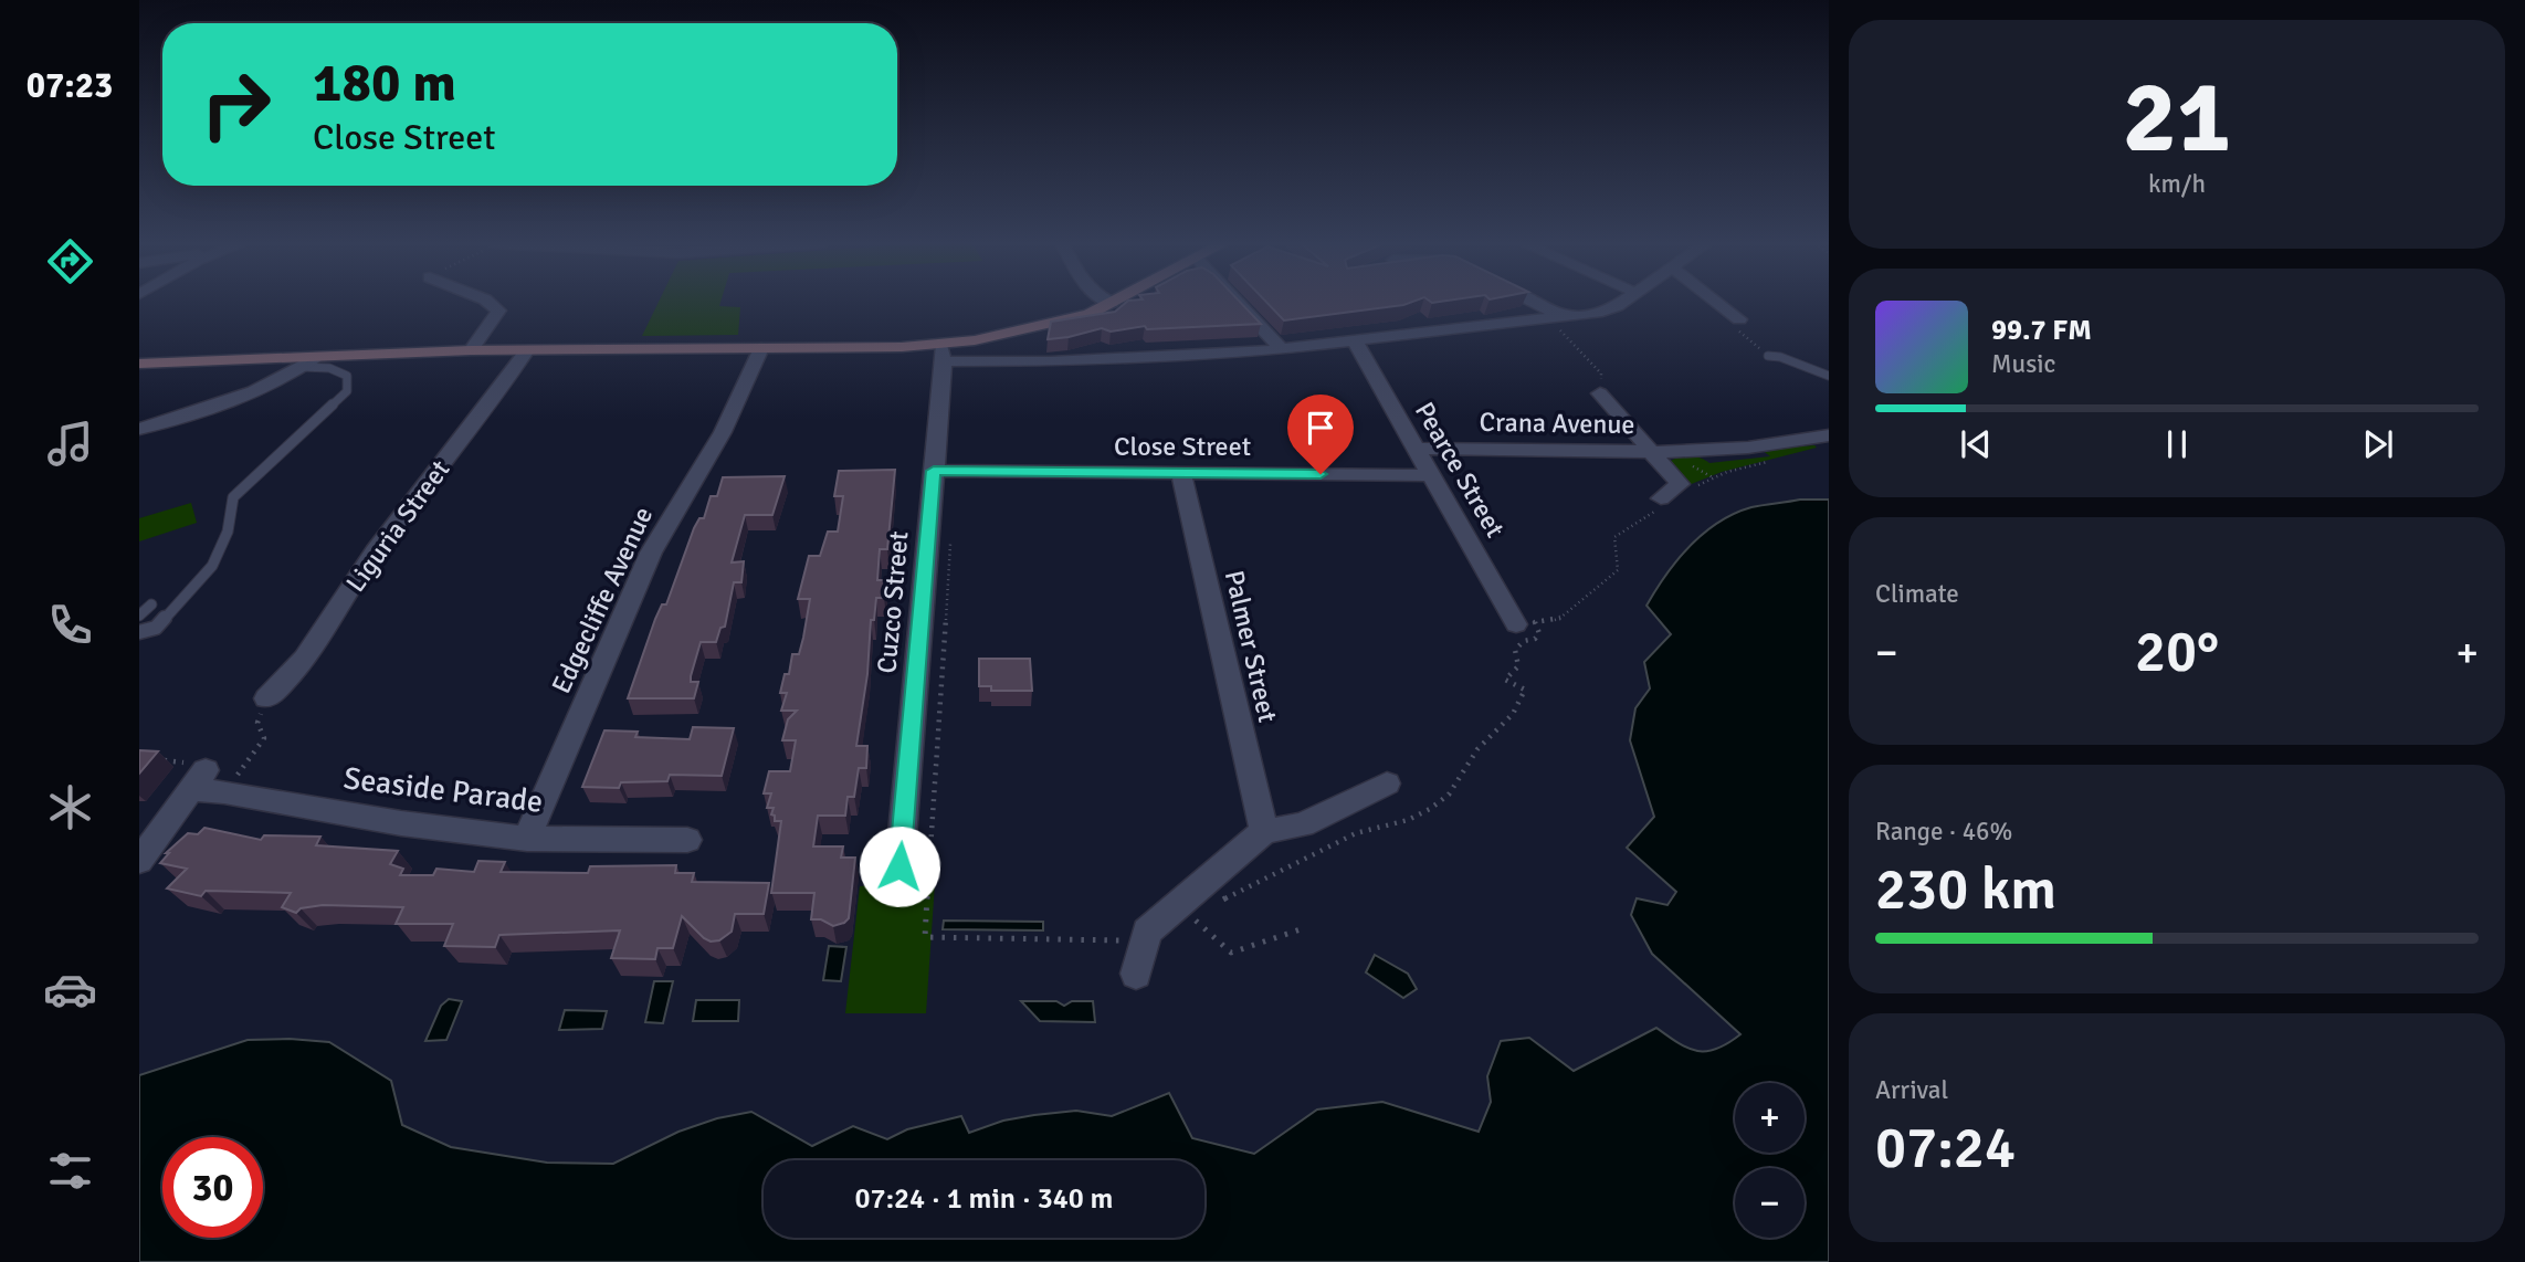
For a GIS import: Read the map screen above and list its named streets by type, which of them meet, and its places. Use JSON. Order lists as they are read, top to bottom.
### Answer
{
  "streets": {
    "street": [
      "Crana Avenue",
      "Close Street",
      "Pearce Street",
      "Liguria Street",
      "Edgecliffe Avenue",
      "Cuzco Street",
      "Palmer Street",
      "Seaside Parade"
    ]
  },
  "crossings": [
    ["Crana Avenue", "Pearce Street"],
    ["Close Street", "Pearce Street"],
    ["Close Street", "Cuzco Street"],
    ["Close Street", "Palmer Street"],
    ["Edgecliffe Avenue", "Seaside Parade"]
  ],
  "page": {
    "tabs": "07:23",
    "tile": [
      ["21", "km/h"],
      "Climate",
      ["Range · 46%", "230 km"],
      ["Arrival", "07:24"]
    ],
    "turn": ["180 m", "Close Street"],
    "song": ["99.7 FM", "Music"],
    "heat": ["−", "20°", "+"],
    "map_buttons": ["+", "−"],
    "limit": "30",
    "trip": "07:24 · 1 min · 340 m"
  }
}
